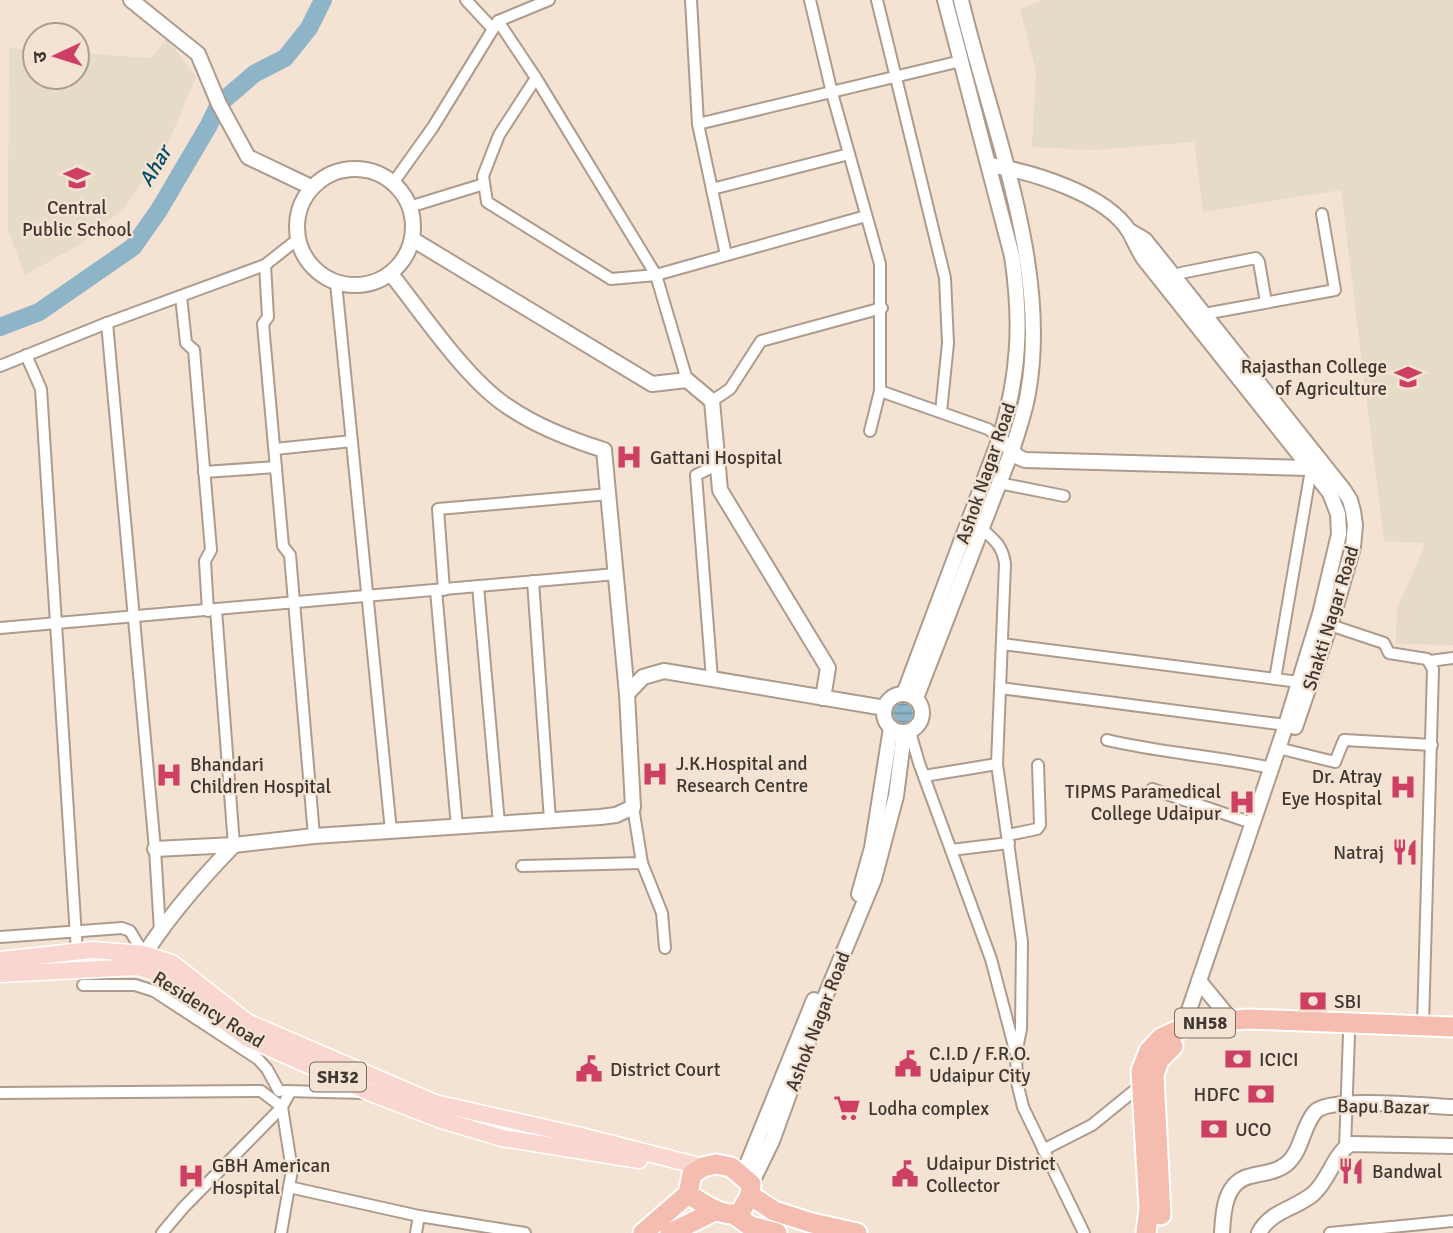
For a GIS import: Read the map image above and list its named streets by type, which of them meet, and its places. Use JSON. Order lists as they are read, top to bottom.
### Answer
{
  "streets": {
    "highway": ["NH58"],
    "main road": ["Residency Road", "SH32"],
    "street": ["Ashok Nagar Road", "Shakti Nagar Road", "Bapu Bazar"]
  },
  "crossings": [
    ["Ashok Nagar Road", "Shakti Nagar Road"],
    ["Shakti Nagar Road", "NH58"]
  ],
  "water": ["Ahar"],
  "places": {
    "school or university": ["Central Public School", "Rajasthan College of Agriculture"],
    "hospital": [
      "Gattani Hospital",
      "J.K.Hospital and Research Centre",
      "Bhandari Children Hospital",
      "Dr. Atray Eye Hospital",
      "TIPMS Paramedical College Udaipur",
      "GBH American Hospital"
    ],
    "restaurant": ["Natraj", "Bandwal"],
    "bank": [
      "SBI",
      "ICICI",
      "HDFC",
      "UCO"
    ],
    "public building": ["C.I.D / F.R.O. Udaipur City", "District Court", "Udaipur District Collector"],
    "supermarket": ["Lodha complex"]
  },
  "north": "left"
}
